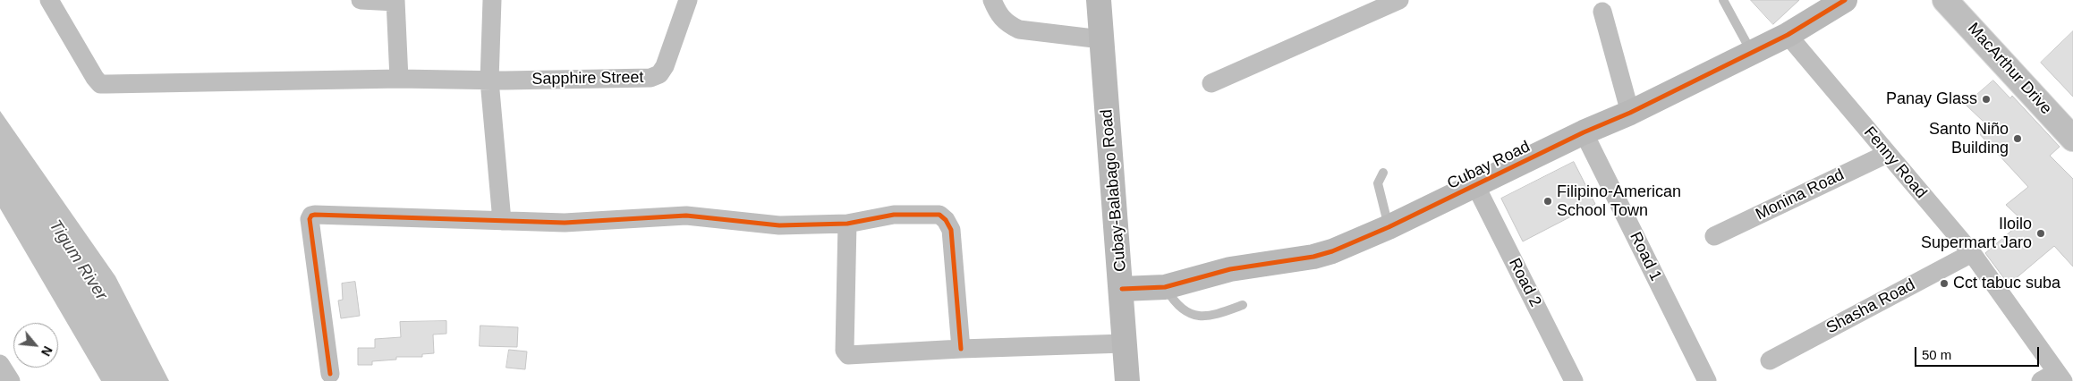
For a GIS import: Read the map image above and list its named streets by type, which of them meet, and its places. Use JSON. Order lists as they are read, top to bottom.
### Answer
{
  "streets": {
    "main road": ["MacArthur Drive"],
    "street": [
      "Sapphire Street",
      "Fenny Road",
      "Cubay Road",
      "Cubay-Balabago Road",
      "Monina Road",
      "Road 1",
      "Road 2",
      "Shasha Road"
    ]
  },
  "crossings": [
    ["Fenny Road", "Cubay Road"],
    ["Fenny Road", "Monina Road"],
    ["Fenny Road", "Shasha Road"],
    ["Cubay Road", "Cubay-Balabago Road"],
    ["Cubay Road", "Road 1"],
    ["Cubay Road", "Road 2"]
  ],
  "water": ["Tigum River"],
  "places": [
    "Panay Glass",
    "Santo Niño Building",
    "Filipino-American School Town",
    "Iloilo Supermart Jaro",
    "Cct tabuc suba"
  ],
  "scale_bar": "50 m",
  "north": "bottom right"
}
